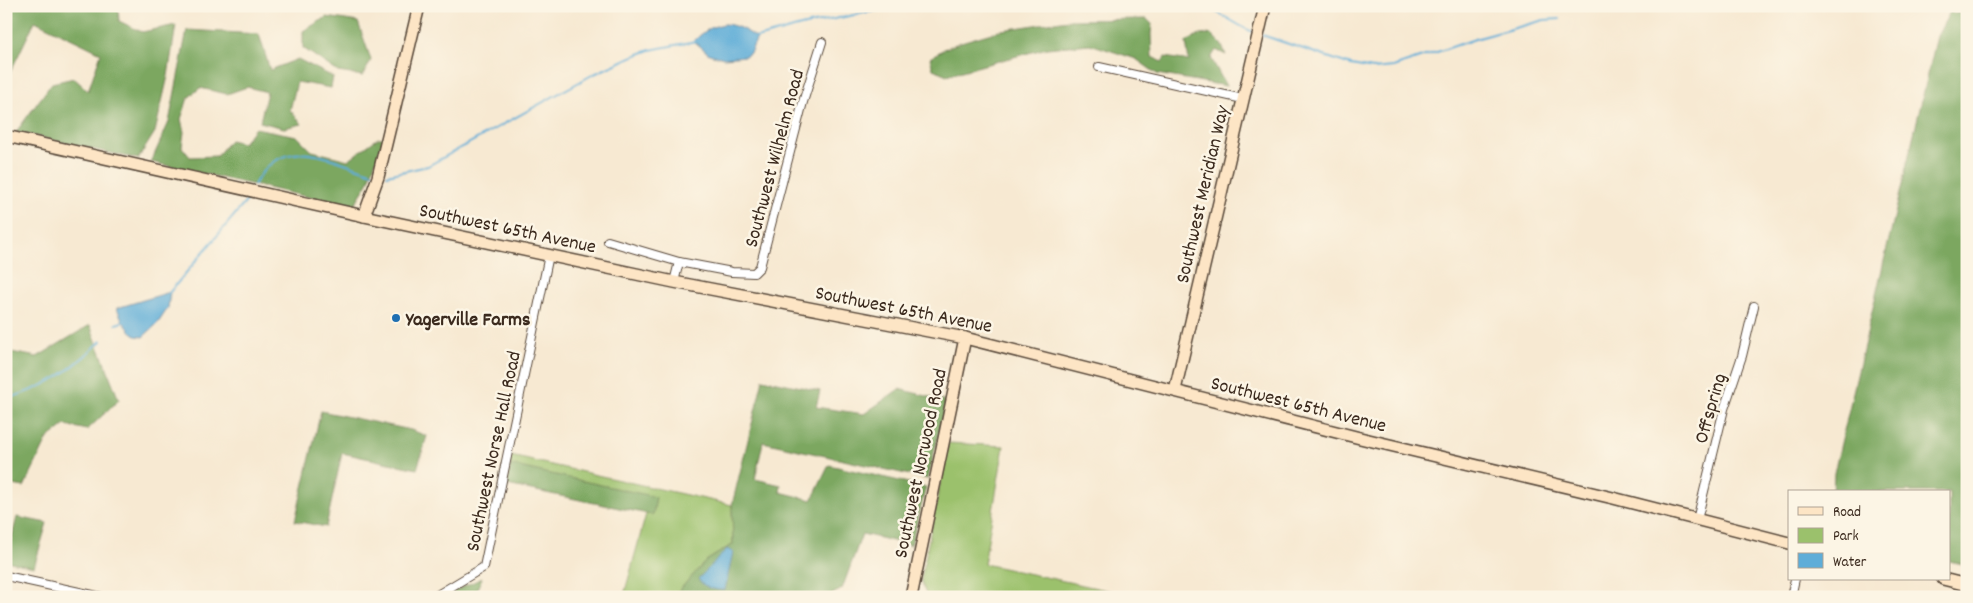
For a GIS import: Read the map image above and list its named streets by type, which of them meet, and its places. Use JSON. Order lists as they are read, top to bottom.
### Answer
{
  "streets": {
    "main road": ["Southwest Meridian Way", "Southwest 65th Avenue", "Southwest Norwood Road"],
    "street": ["Southwest Wilhelm Road", "Offspring", "Southwest Norse Hall Road"]
  },
  "crossings": [
    ["Southwest Meridian Way", "Southwest 65th Avenue"],
    ["Southwest 65th Avenue", "Offspring"],
    ["Southwest 65th Avenue", "Southwest Norse Hall Road"],
    ["Southwest 65th Avenue", "Southwest Norwood Road"]
  ],
  "places": ["Yagerville Farms"],
  "legend": ["Road", "Park", "Water"]
}
